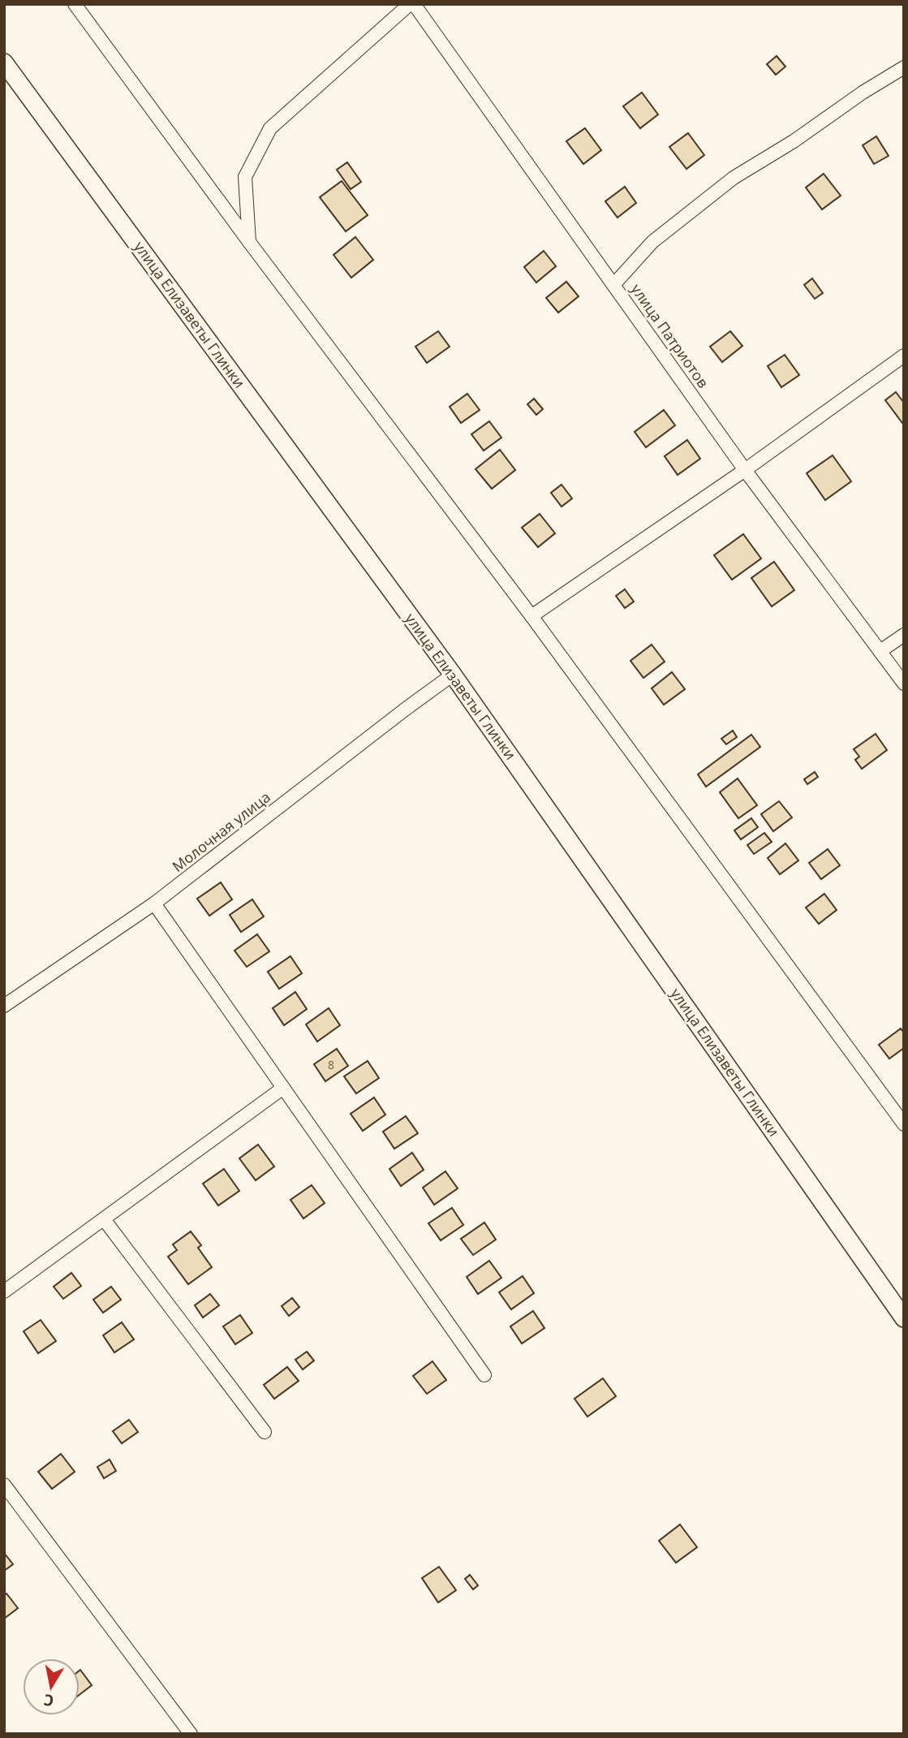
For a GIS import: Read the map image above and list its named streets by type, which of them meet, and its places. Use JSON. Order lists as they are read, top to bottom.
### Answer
{
  "streets": {
    "street": ["улица Елизаветы Глинки", "улица Патриотов", "Молочная улица"]
  },
  "crossings": [
    ["улица Елизаветы Глинки", "Молочная улица"]
  ],
  "house_numbers": ["8"],
  "north": "bottom"
}
